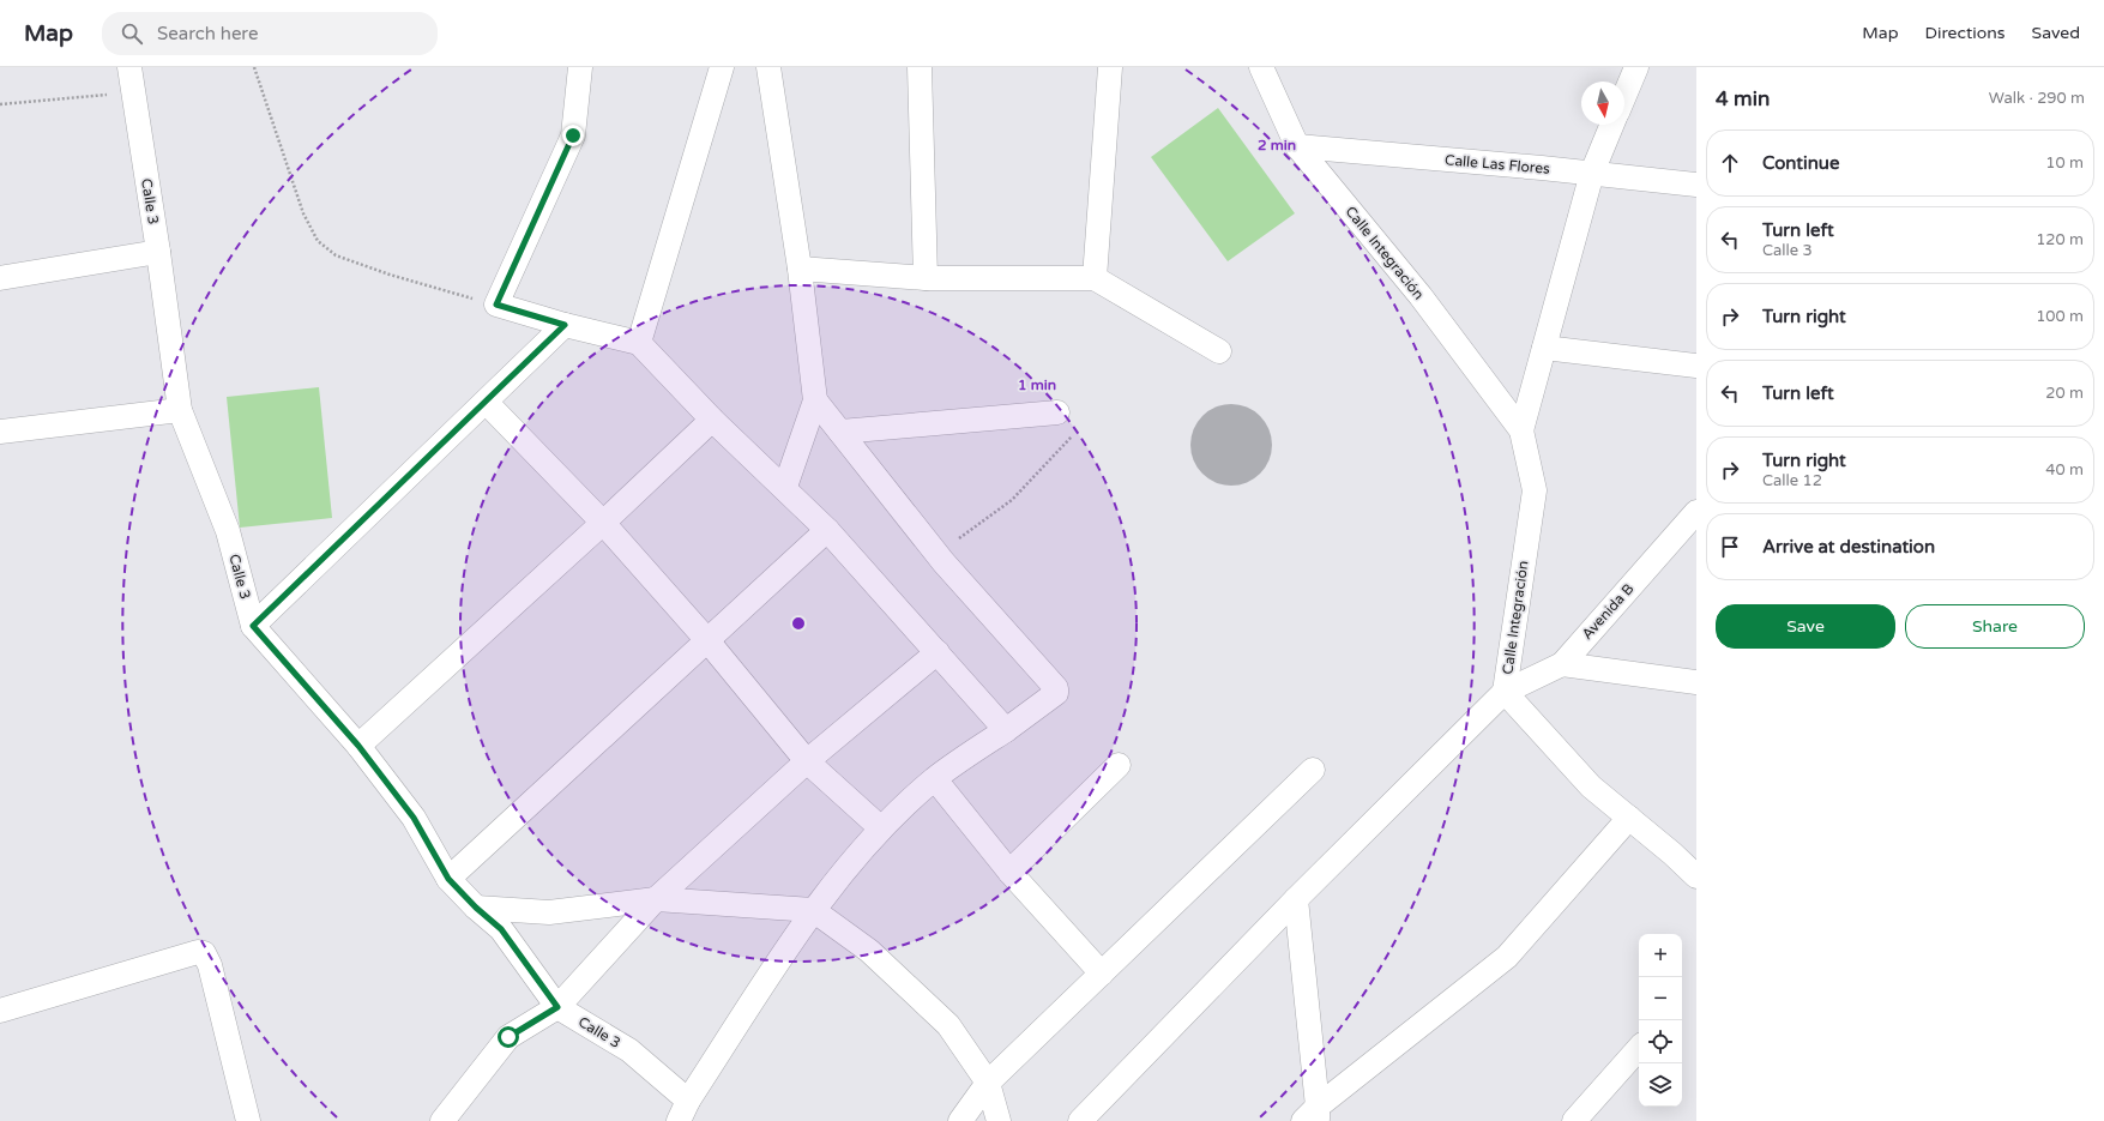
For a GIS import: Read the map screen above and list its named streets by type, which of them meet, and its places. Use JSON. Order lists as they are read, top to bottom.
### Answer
{
  "streets": {
    "street": [
      "Calle Las Flores",
      "Calle 3",
      "Calle Integración",
      "Avenida B"
    ]
  },
  "crossings": [
    ["Calle Las Flores", "Calle Integración"],
    ["Calle Integración", "Avenida B"]
  ],
  "north": "bottom",
  "page": {
    "header": "Map",
    "search": "Search here",
    "nav": ["Map", "Directions", "Saved"],
    "heading": ["4 min", "Walk · 290 m"],
    "list": [
      ["Continue", "10 m"],
      ["Turn left", "Calle 3", "120 m"],
      ["Turn right", "100 m"],
      ["Turn left", "20 m"],
      ["Turn right", "Calle 12", "40 m"],
      "Arrive at destination"
    ],
    "buttons": ["Save", "Share"],
    "map_buttons": ["+", "−"]
  },
  "rings": ["2 min", "1 min"]
}
